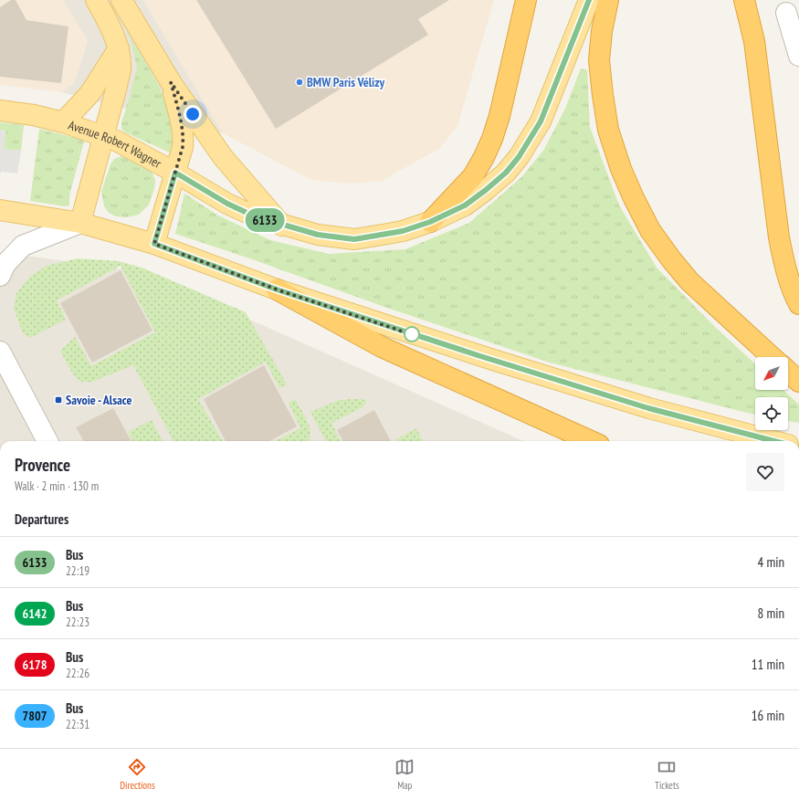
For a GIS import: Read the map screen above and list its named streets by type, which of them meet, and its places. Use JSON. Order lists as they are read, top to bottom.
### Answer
{
  "streets": {
    "main road": ["Avenue Robert Wagner"]
  },
  "places": {
    "other": ["BMW Paris Vélizy"],
    "transit": ["Savoie - Alsace"]
  },
  "lines": ["bus line 6133"],
  "north": "bottom left",
  "page": {
    "on_map": "6133",
    "heading": [
      ["Provence", "Walk · 2 min · 130 m"],
      "Departures"
    ],
    "list": [
      {
        "mark": "6133",
        "name": "Bus",
        "note": "22:19",
        "value": "4 min"
      },
      {
        "mark": "6142",
        "name": "Bus",
        "note": "22:23",
        "value": "8 min"
      },
      {
        "mark": "6178",
        "name": "Bus",
        "note": "22:26",
        "value": "11 min"
      },
      {
        "mark": "7807",
        "name": "Bus",
        "note": "22:31",
        "value": "16 min"
      }
    ],
    "tabs": ["Directions", "Map", "Tickets"]
  }
}
